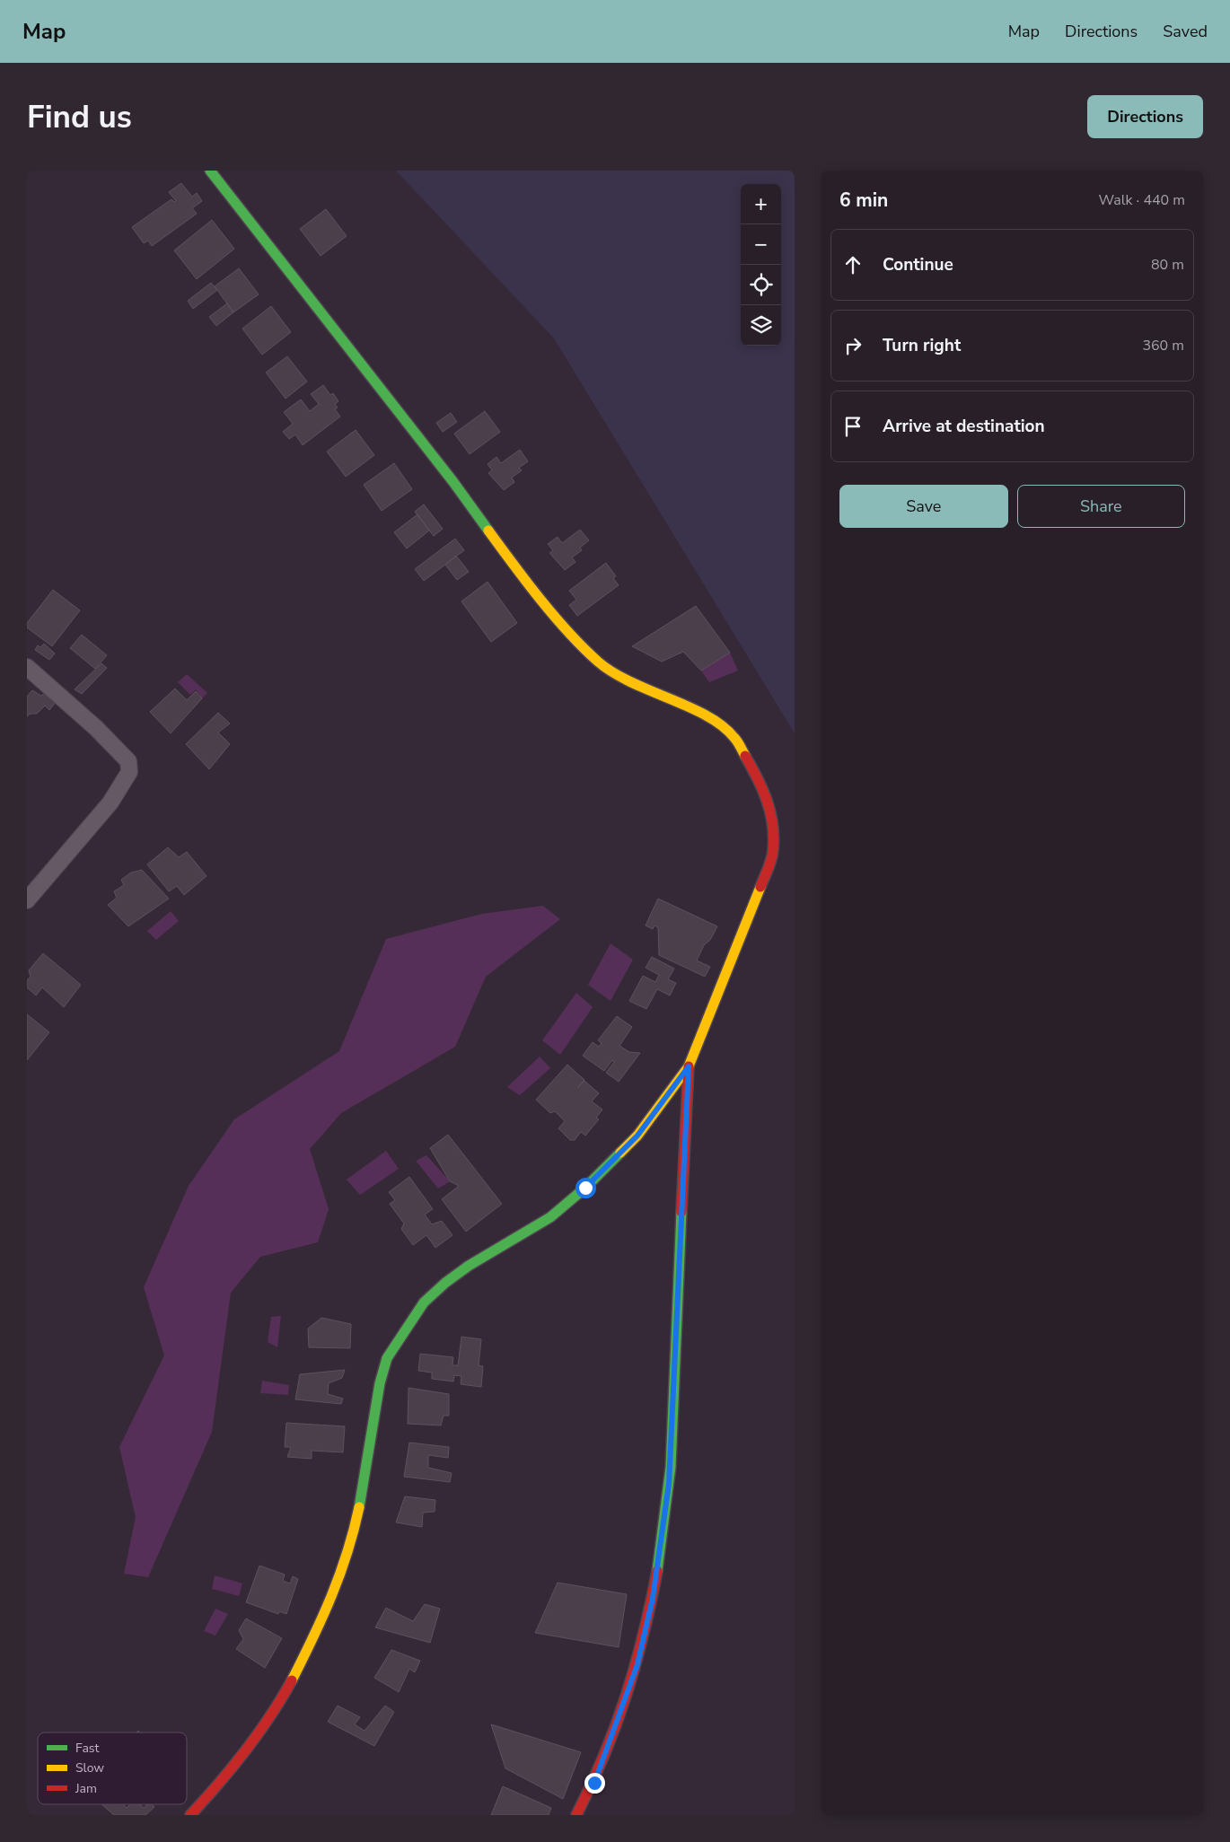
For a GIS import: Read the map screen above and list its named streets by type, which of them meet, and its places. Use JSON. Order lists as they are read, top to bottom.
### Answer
{
  "legend": ["Fast", "Slow", "Jam"],
  "page": {
    "header": "Map",
    "nav": ["Map", "Directions", "Saved"],
    "buttons": [
      "Directions",
      ["Save", "Share"]
    ],
    "title": "Find us",
    "heading": ["6 min", "Walk · 440 m"],
    "map_buttons": ["+", "−"],
    "list": [
      ["Continue", "80 m"],
      ["Turn right", "360 m"],
      "Arrive at destination"
    ]
  }
}
